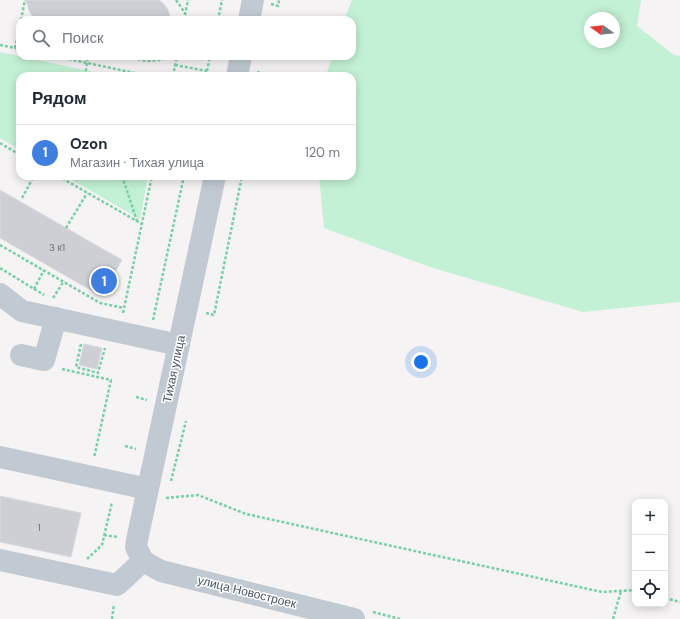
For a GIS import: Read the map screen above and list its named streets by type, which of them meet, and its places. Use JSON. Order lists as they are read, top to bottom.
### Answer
{
  "streets": {
    "street": ["Тихая улица", "улица Новостроек"]
  },
  "crossings": [
    ["Тихая улица", "улица Новостроек"]
  ],
  "house_numbers": ["3 к1", "1"],
  "north": "left",
  "page": {
    "search": "Поиск",
    "heading": "Рядом",
    "list": [
      {
        "mark": "1",
        "name": "Ozon",
        "note": "Магазин · Тихая улица",
        "value": "120 m"
      }
    ],
    "pins": "1",
    "map_buttons": ["+", "−"]
  }
}
